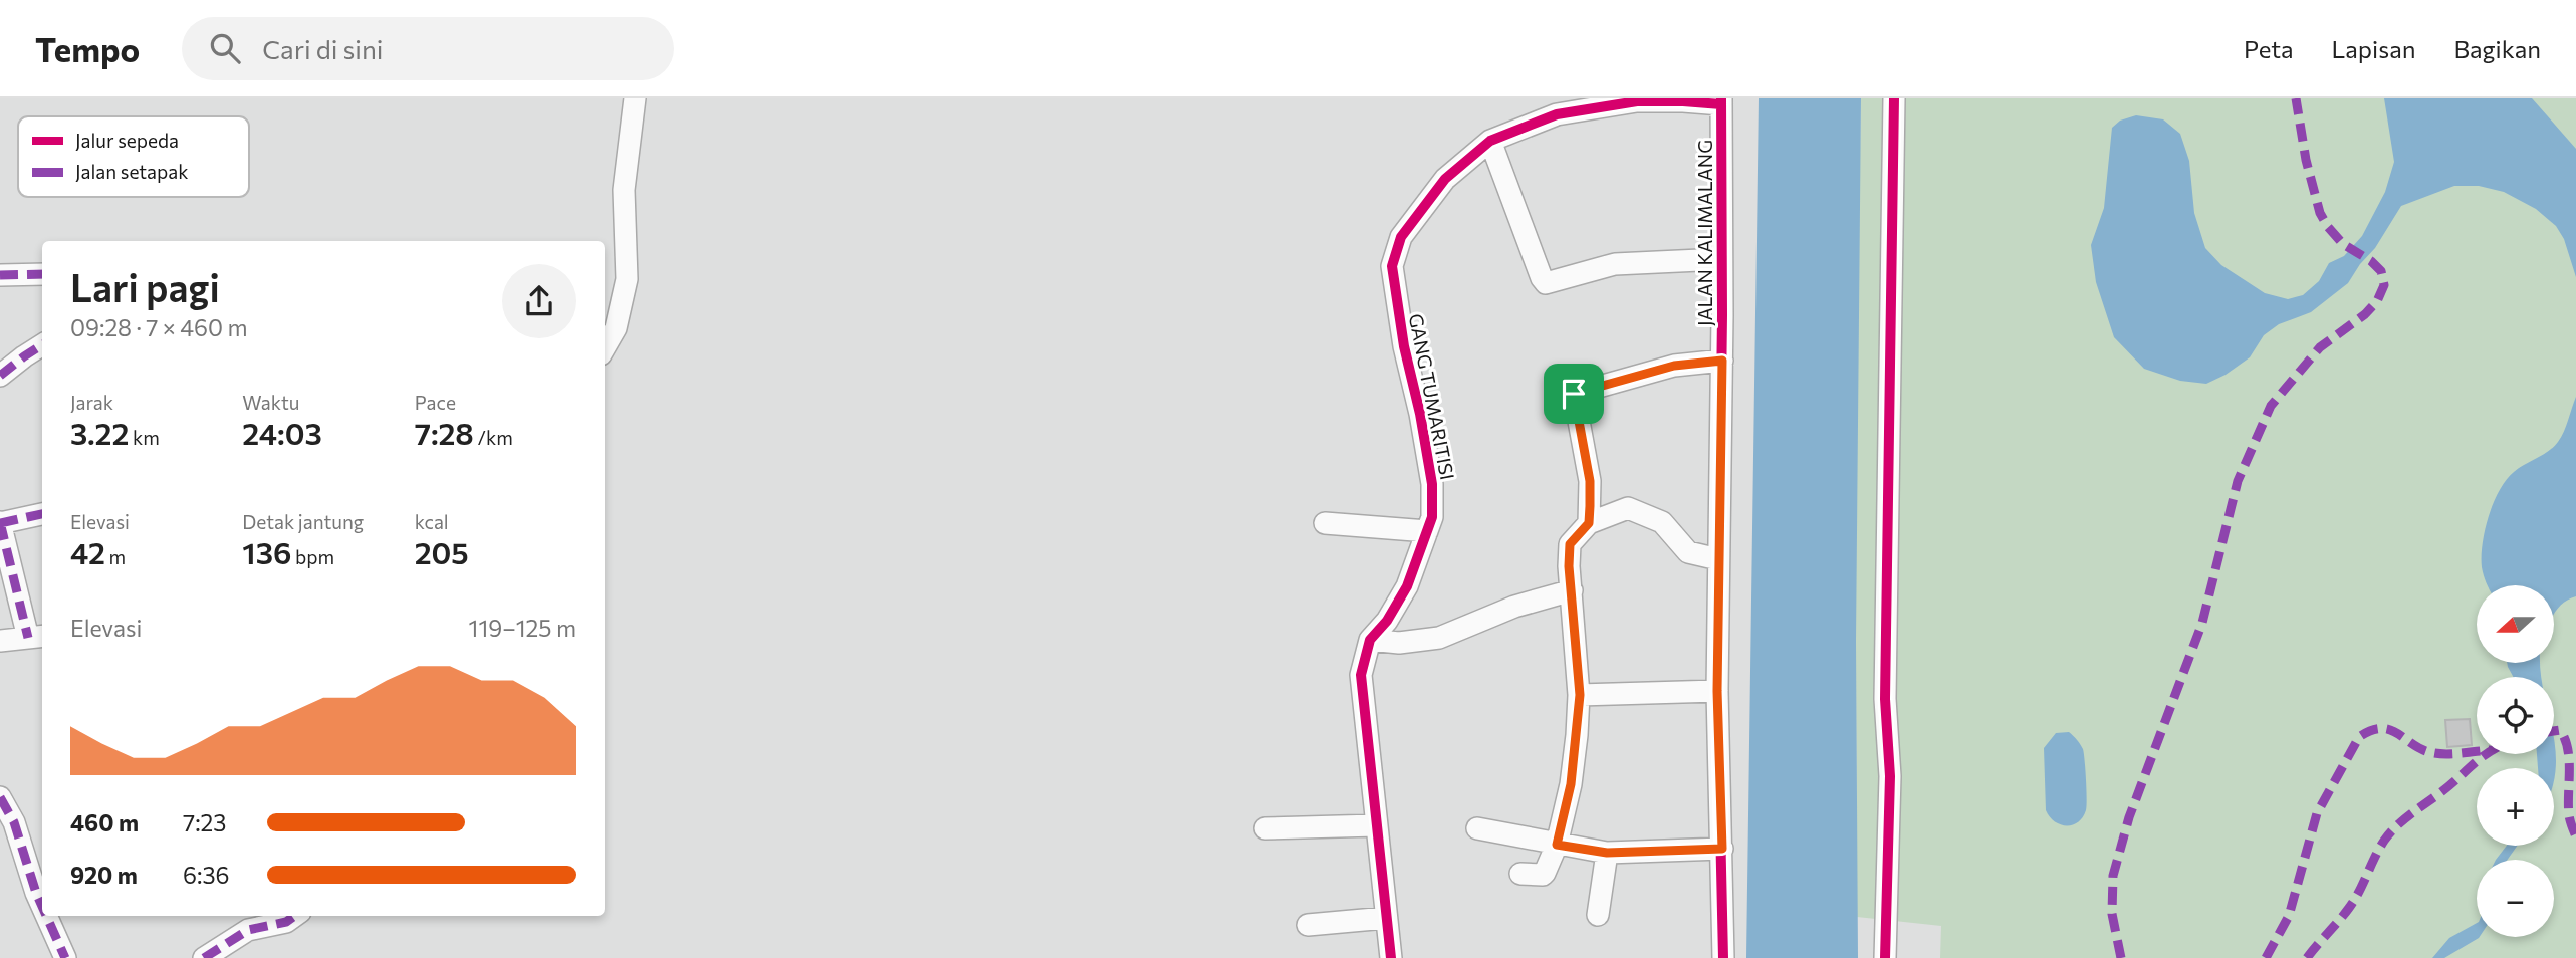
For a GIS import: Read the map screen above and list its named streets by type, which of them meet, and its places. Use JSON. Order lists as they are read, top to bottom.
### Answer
{
  "streets": {
    "street": ["JALAN KALIMALANG", "GANG TUMARITISI"]
  },
  "crossings": [
    ["JALAN KALIMALANG", "GANG TUMARITISI"]
  ],
  "legend": ["Jalur sepeda", "Jalan setapak"],
  "north": "left",
  "page": {
    "header": "Tempo",
    "search": "Cari di sini",
    "nav": ["Peta", "Lapisan", "Bagikan"],
    "heading": ["Lari pagi", "09:28 · 7 × 460 m"],
    "stats": [
      ["Jarak", "3.22 km"],
      ["Waktu", "24:03"],
      ["Pace", "7:28 /km"],
      ["Elevasi", "42 m"],
      ["Detak jantung", "136 bpm"],
      ["kcal", "205"]
    ],
    "map_buttons": ["+", "−"],
    "chart": ["Elevasi", "119–125 m"],
    "list": [
      {
        "name": "460 m",
        "note": "7:23"
      },
      {
        "name": "920 m",
        "note": "6:36"
      }
    ]
  }
}
